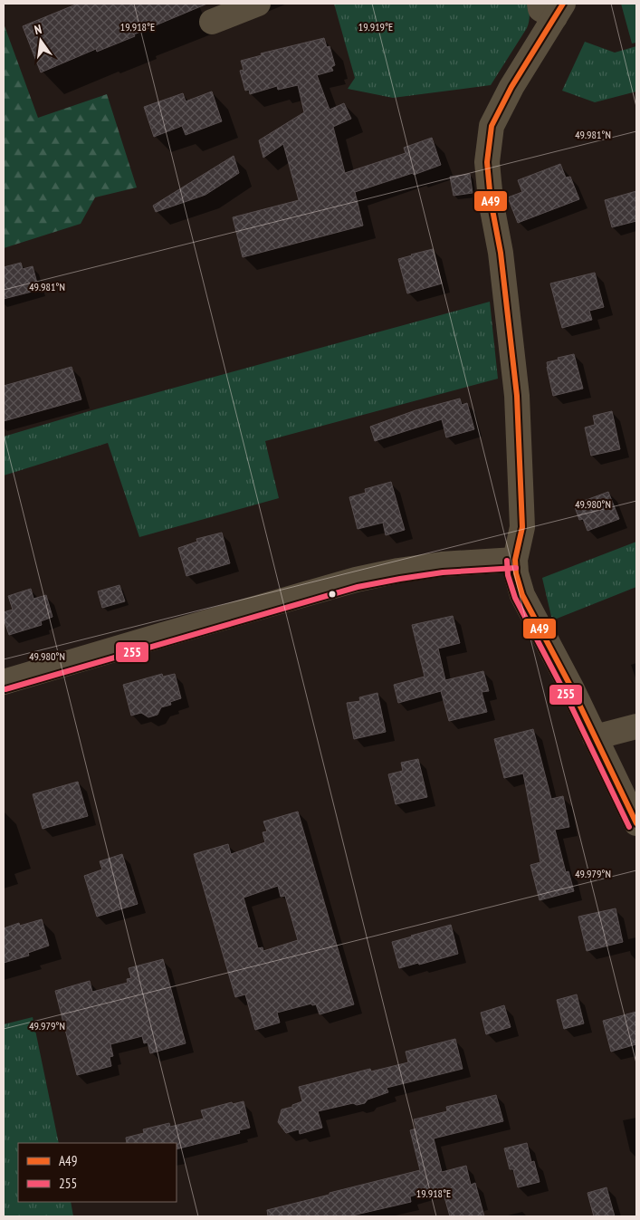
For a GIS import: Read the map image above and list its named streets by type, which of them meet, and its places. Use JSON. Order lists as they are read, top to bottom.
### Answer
{
  "lines": ["transit line A49", "transit line 255"],
  "legend": ["A49", "255"],
  "north": "top",
  "coordinates": [
    "19.918°E",
    "19.919°E",
    "49.981°N",
    "49.980°N",
    "49.979°N"
  ]
}
